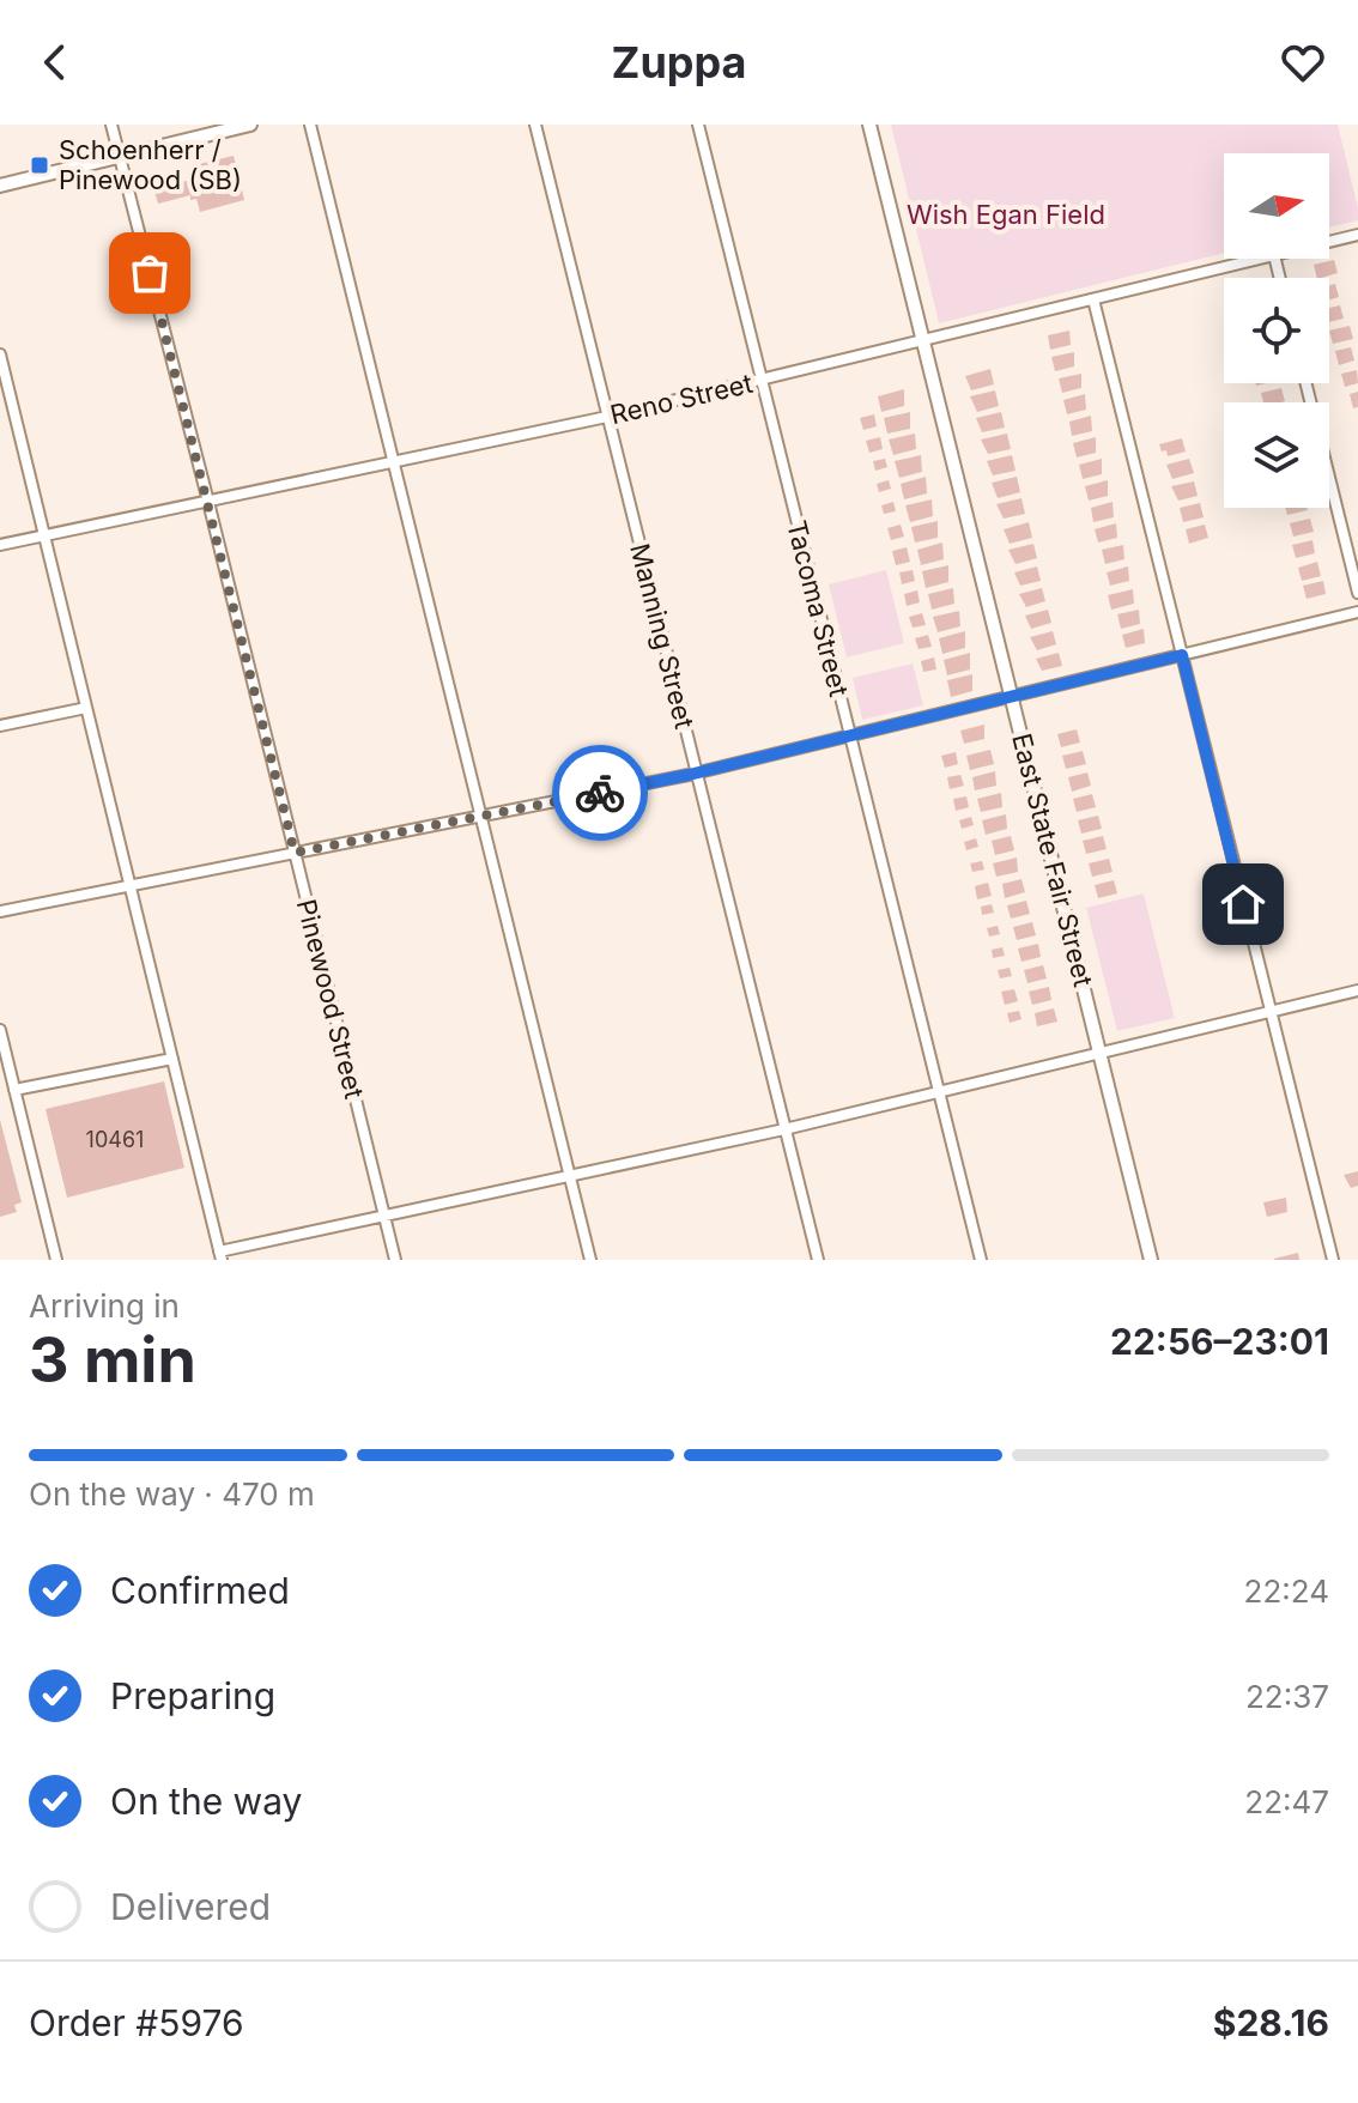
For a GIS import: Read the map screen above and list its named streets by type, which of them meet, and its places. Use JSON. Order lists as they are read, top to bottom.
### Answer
{
  "streets": {
    "street": [
      "Reno Street",
      "Tacoma Street",
      "Manning Street",
      "East State Fair Street",
      "Pinewood Street"
    ]
  },
  "crossings": [
    ["Reno Street", "Tacoma Street"],
    ["Reno Street", "Manning Street"],
    ["Reno Street", "East State Fair Street"],
    ["Reno Street", "Pinewood Street"]
  ],
  "parks": ["Wish Egan Field"],
  "places": {
    "transit": ["Schoenherr / Pinewood (SB)"]
  },
  "house_numbers": ["10461"],
  "north": "right",
  "page": {
    "header": "Zuppa",
    "heading": ["3 min", "Arriving in", "22:56–23:01"],
    "panel": ["Order #5976", "$28.16"],
    "bar": "On the way · 470 m",
    "list": [
      ["Confirmed", "22:24"],
      ["Preparing", "22:37"],
      ["On the way", "22:47"],
      "Delivered"
    ]
  }
}
